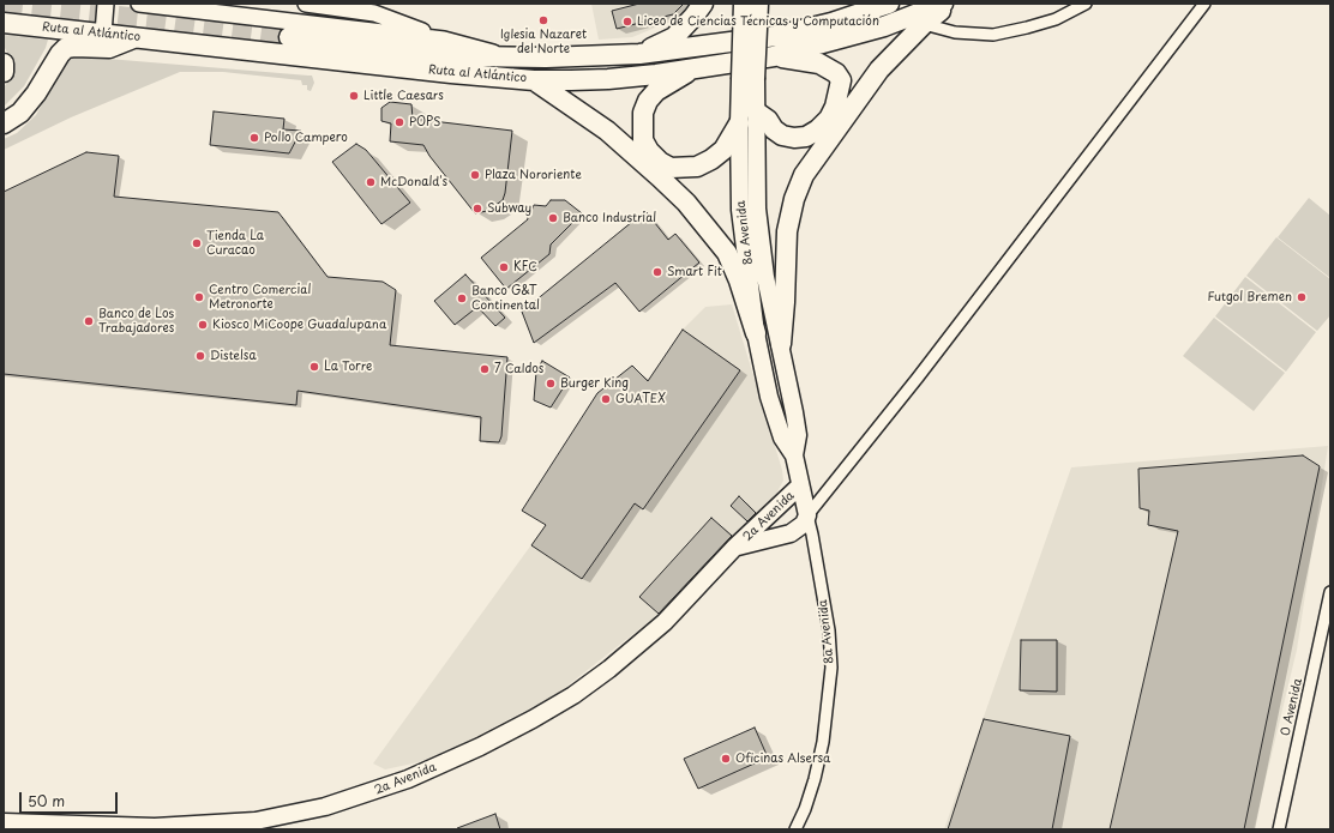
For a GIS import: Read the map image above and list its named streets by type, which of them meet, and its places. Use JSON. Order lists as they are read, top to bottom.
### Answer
{
  "streets": {
    "highway": ["Ruta al Atlántico"],
    "main road": ["8a Avenida", "2a Avenida"],
    "street": ["0 Avenida"]
  },
  "crossings": [
    ["8a Avenida", "2a Avenida"]
  ],
  "places": [
    "Iglesia Nazaret del Norte",
    "Liceo de Ciencias Técnicas y Computación",
    "Little Caesars",
    "POPS",
    "Pollo Campero",
    "Plaza Nororiente",
    "McDonald's",
    "Subway",
    "Banco Industrial",
    "Tienda La Curacao",
    "KFC",
    "Smart Fit",
    "Centro Comercial Metronorte",
    "Futgol Bremen",
    "Banco G&T Continental",
    "Banco de Los Trabajadores",
    "Kiosco MiCoope Guadalupana",
    "Distelsa",
    "La Torre",
    "7 Caldos",
    "Burger King",
    "GUATEX",
    "Oficinas Alsersa"
  ],
  "scale_bar": "50 m"
}
